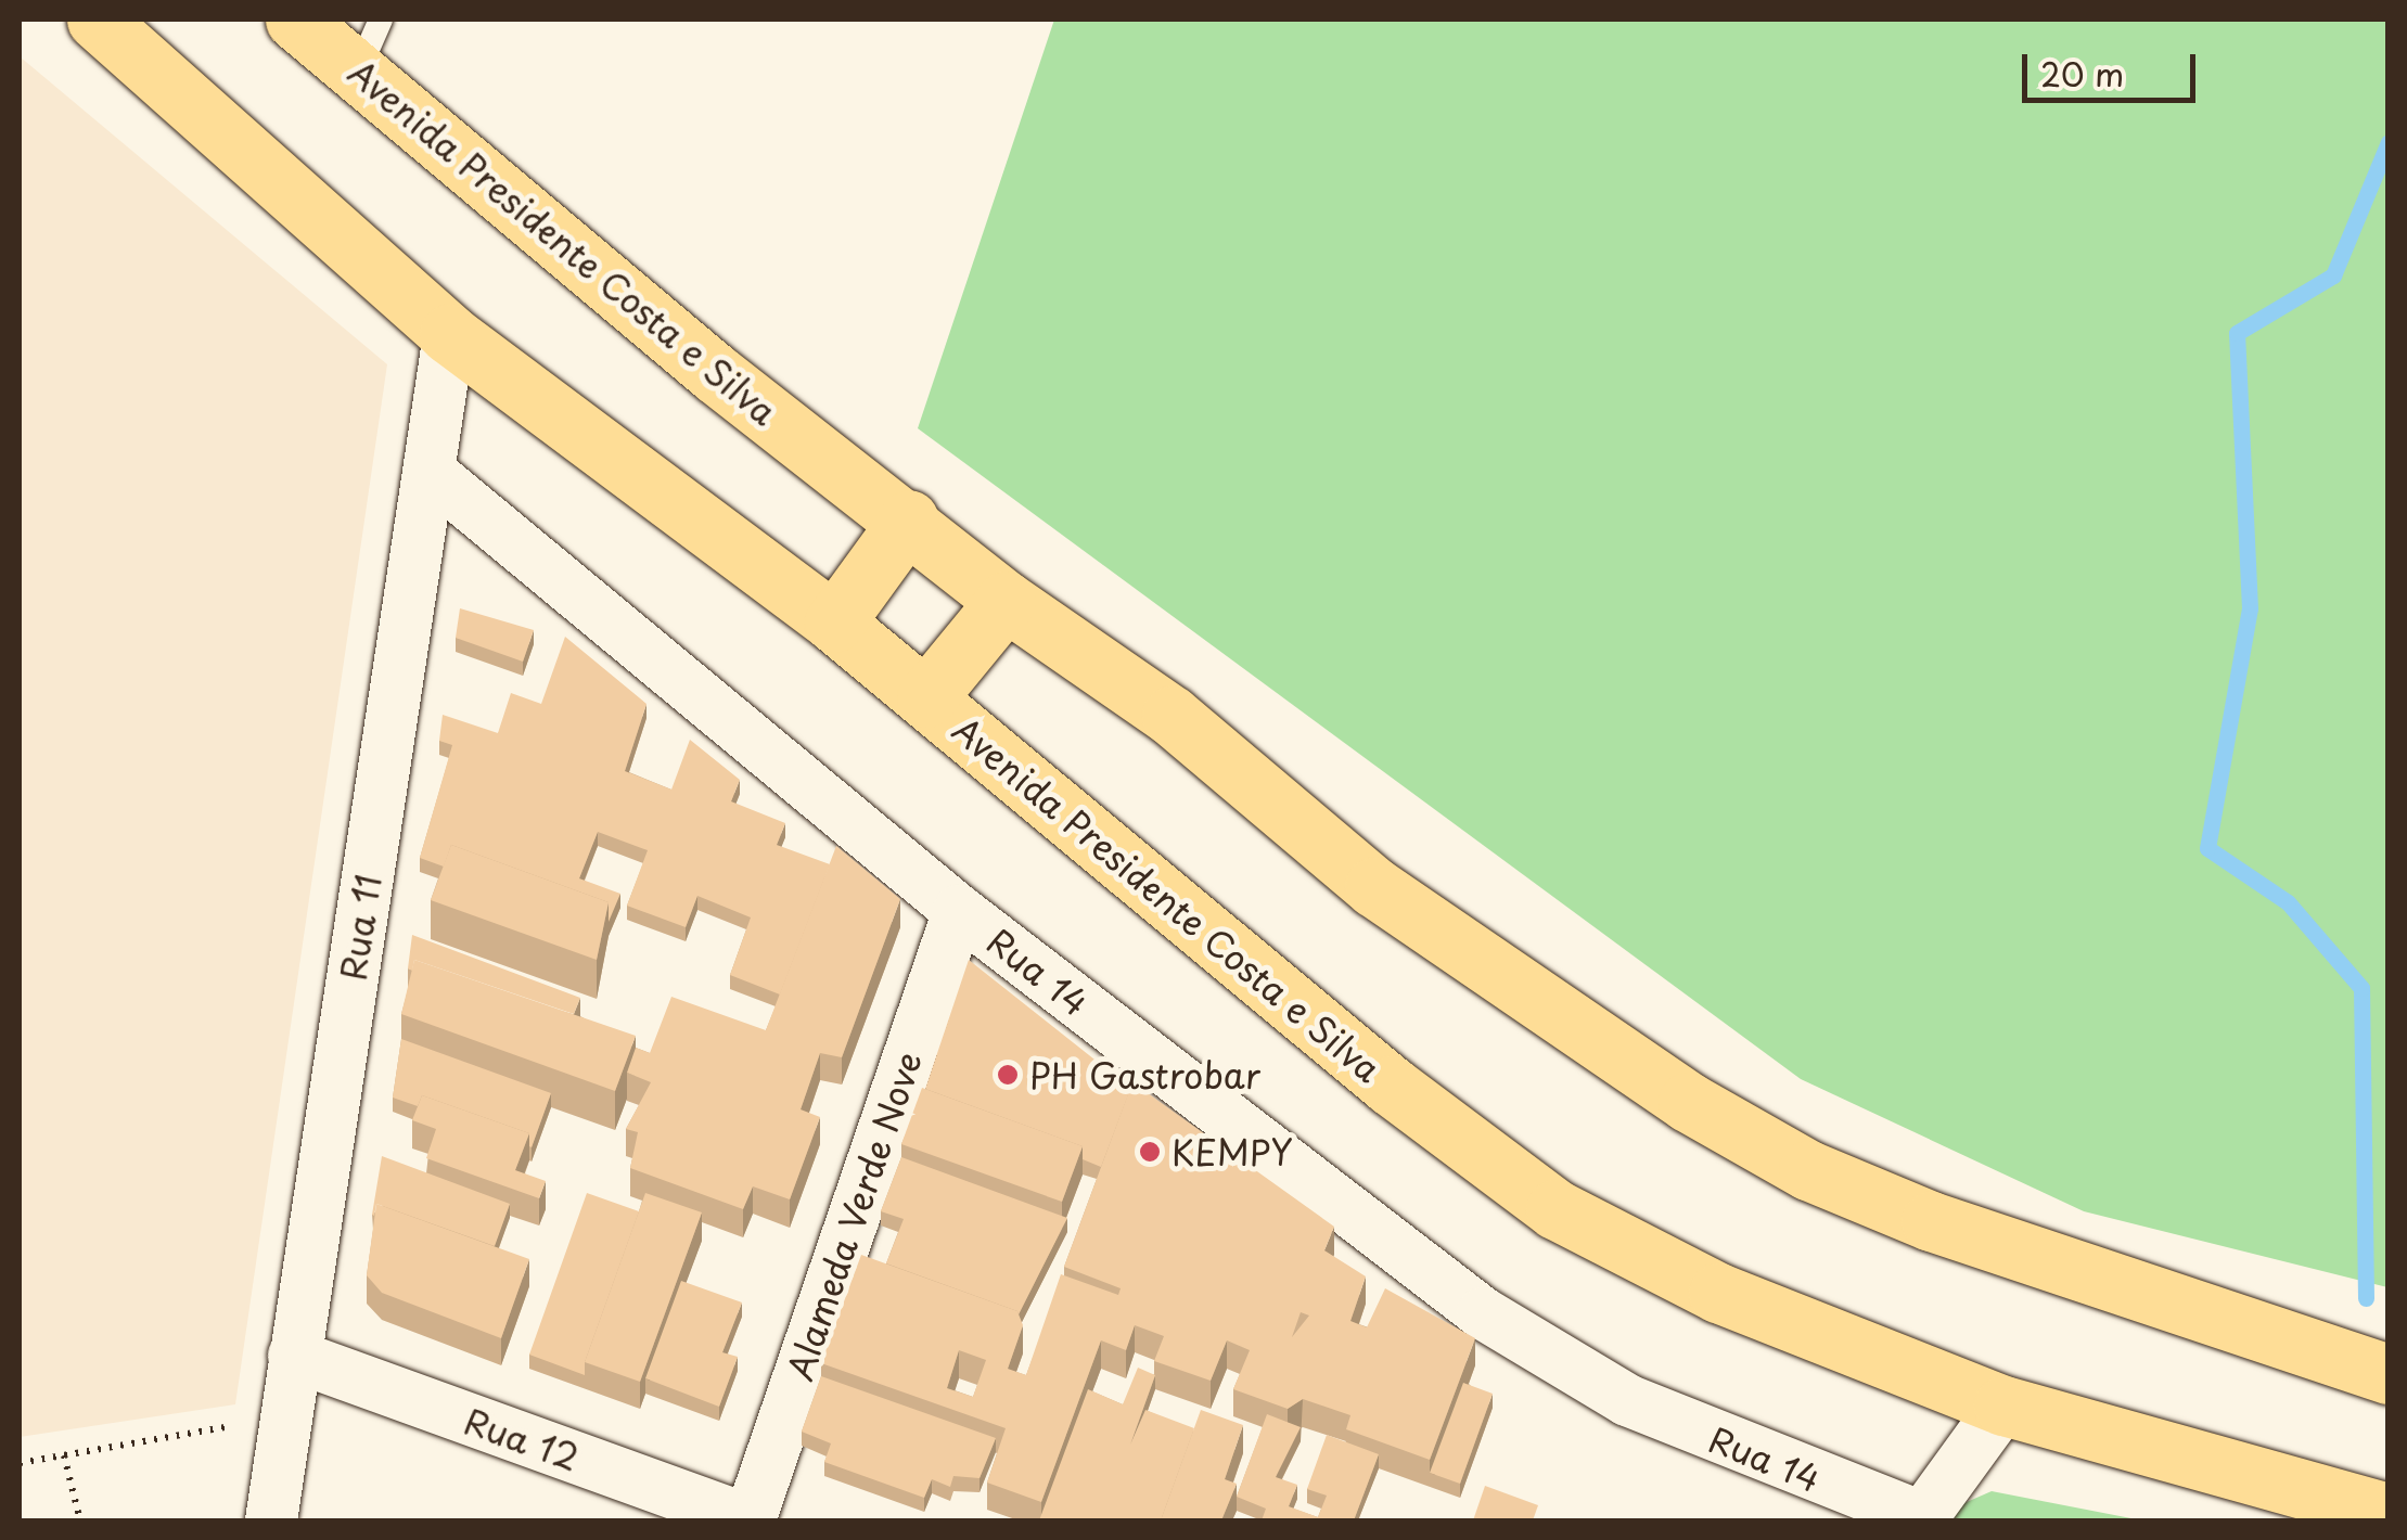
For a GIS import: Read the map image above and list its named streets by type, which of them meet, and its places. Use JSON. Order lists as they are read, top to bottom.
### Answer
{
  "streets": {
    "main road": ["Avenida Presidente Costa e Silva"],
    "street": [
      "Rua 11",
      "Rua 14",
      "Alameda Verde Nove",
      "Rua 12"
    ]
  },
  "crossings": [
    ["Avenida Presidente Costa e Silva", "Rua 11"],
    ["Rua 11", "Rua 14"],
    ["Rua 11", "Rua 12"],
    ["Rua 14", "Alameda Verde Nove"],
    ["Alameda Verde Nove", "Rua 12"]
  ],
  "places": ["PH Gastrobar", "KEMPY"],
  "scale_bar": "20 m"
}
